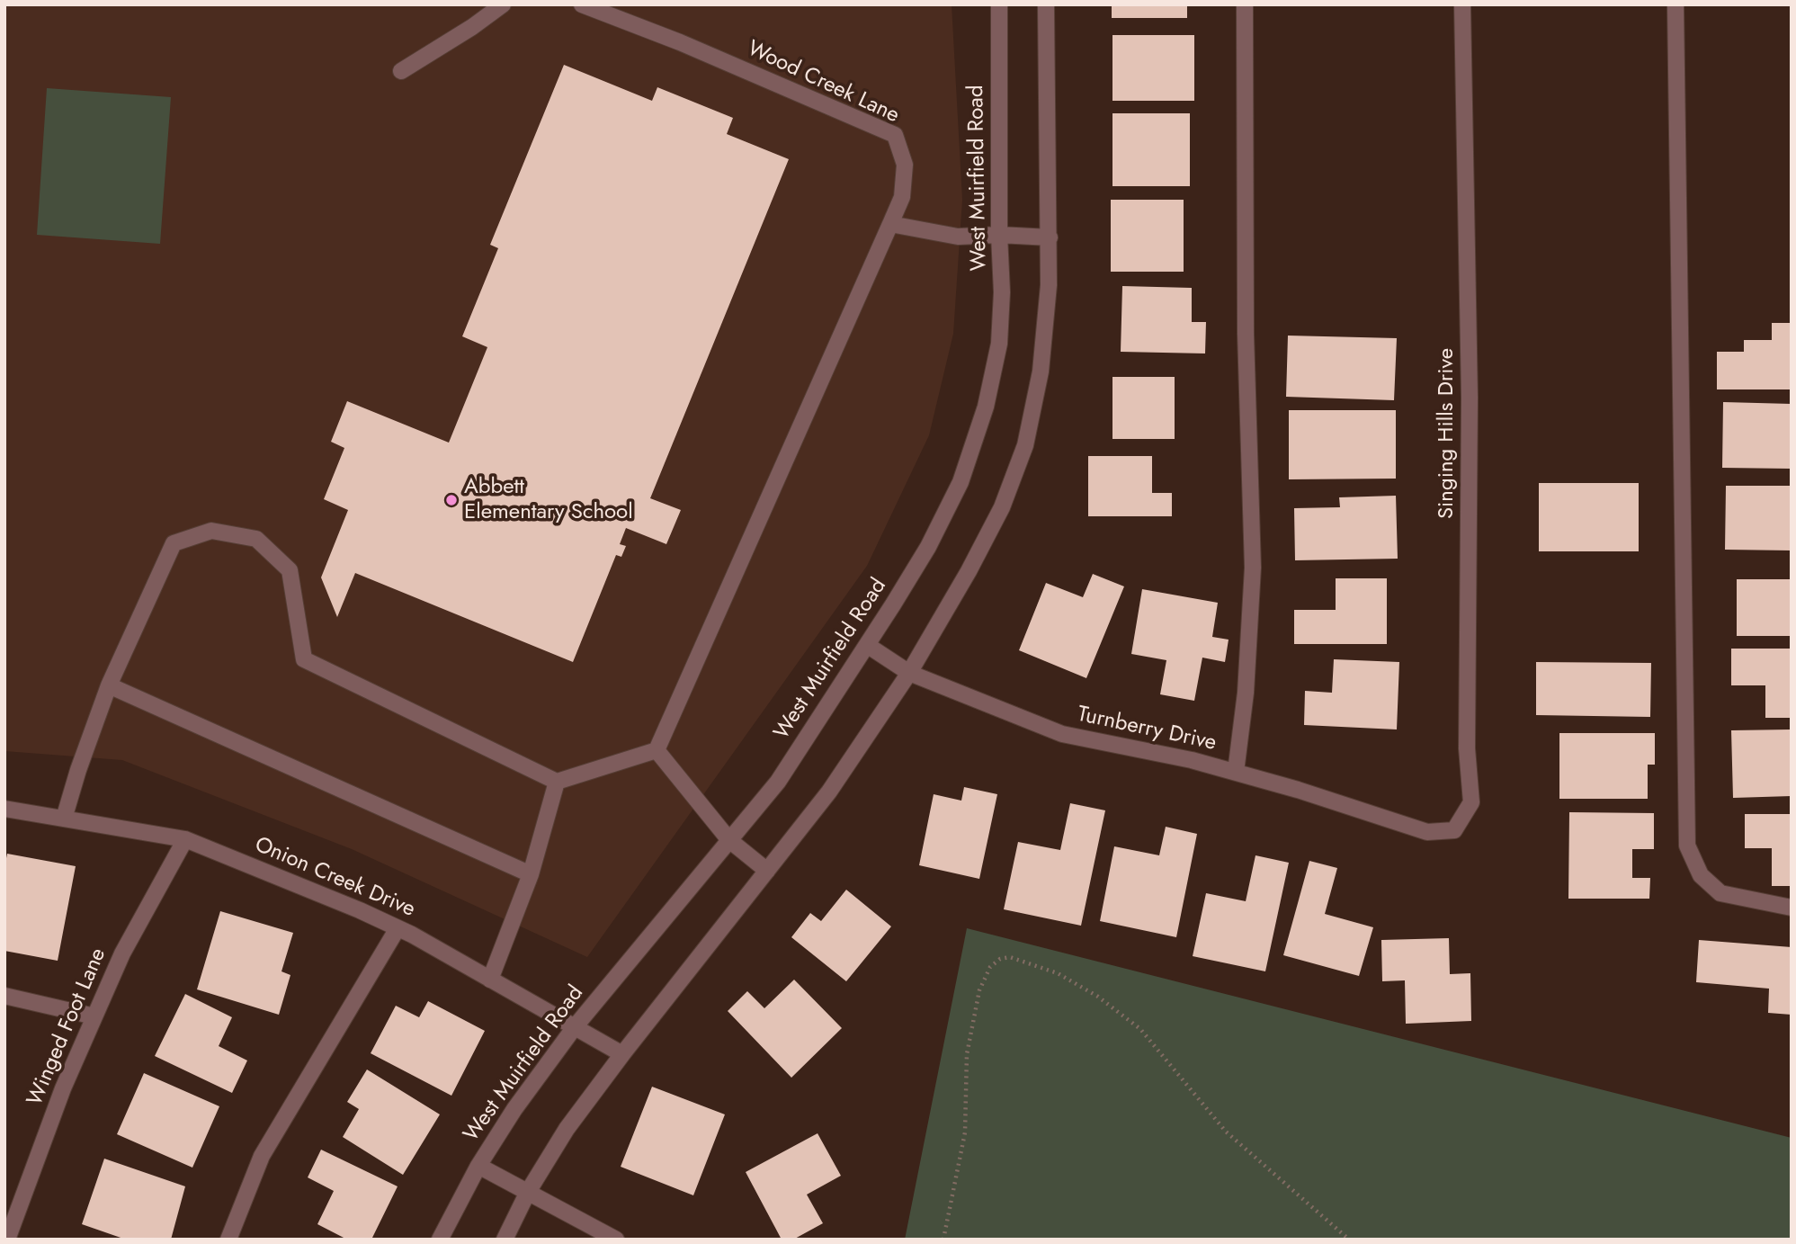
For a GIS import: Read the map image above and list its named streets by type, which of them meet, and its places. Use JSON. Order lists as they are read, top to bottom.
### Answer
{
  "streets": {
    "street": [
      "Wood Creek Lane",
      "West Muirfield Road",
      "Singing Hills Drive",
      "Turnberry Drive",
      "Onion Creek Drive",
      "Winged Foot Lane"
    ]
  },
  "crossings": [
    ["West Muirfield Road", "Turnberry Drive"],
    ["West Muirfield Road", "Onion Creek Drive"],
    ["Singing Hills Drive", "Turnberry Drive"],
    ["Onion Creek Drive", "Winged Foot Lane"]
  ],
  "places": ["Abbett Elementary School"]
}
